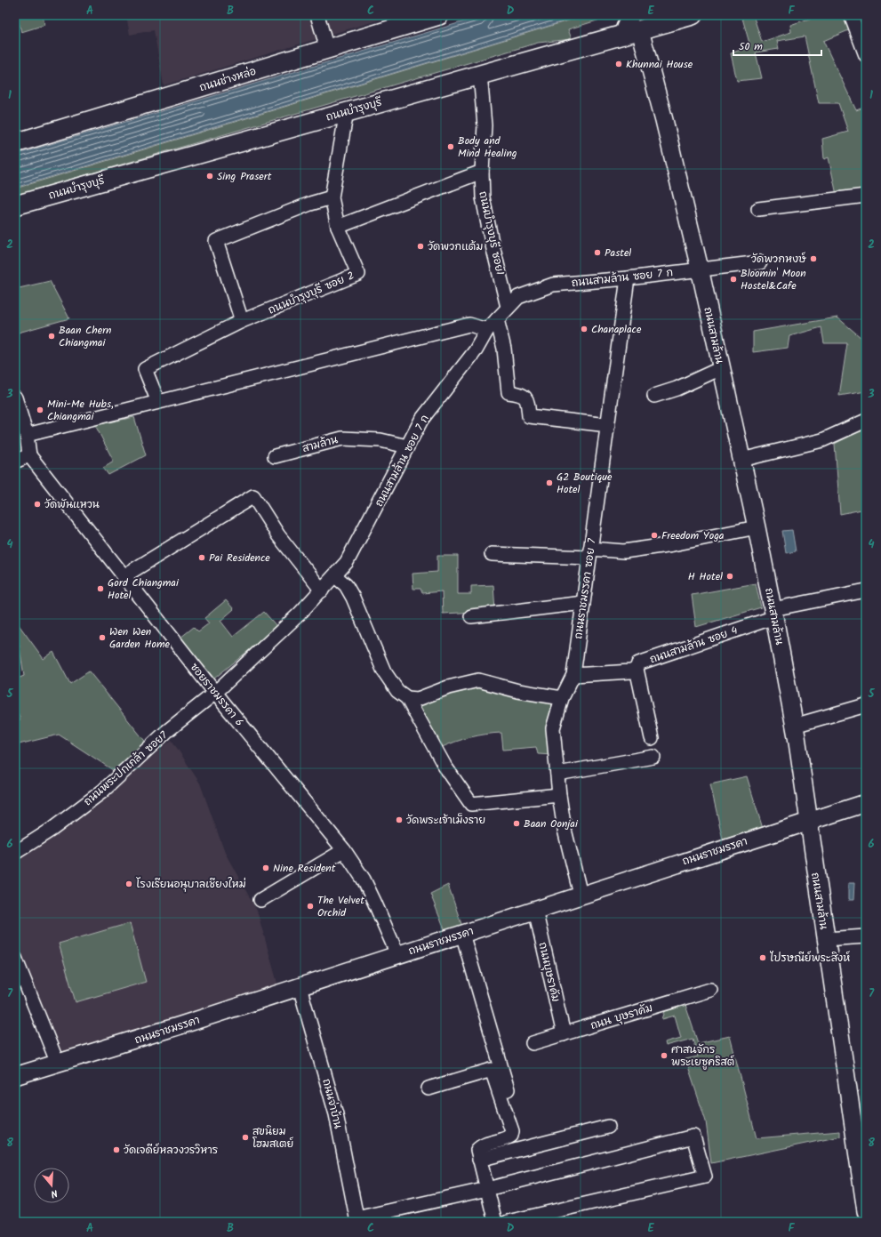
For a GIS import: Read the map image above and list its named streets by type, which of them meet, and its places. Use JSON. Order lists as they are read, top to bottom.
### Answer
{
  "streets": {
    "main road": ["ถนนช่างหล่อ", "ถนนบำรุงบุรี"],
    "street": [
      "ถนนบำรุงบุรี ซอย1",
      "ถนนสามล้าน ซอย 7 ก",
      "ถนนบำรุงบุรี ซอย 2",
      "ถนนสามล้าน",
      "สามล้าน",
      "ถนนราชมรรคา ซอย 7",
      "ถนนสามล้าน ซอย 4",
      "ซอยราชมรรคา 6",
      "ถนนพระปกเกล้า ซอย7",
      "ถนนราชมรรคา",
      "ถนนบุษราคัม",
      "ถนน บุษราคัม",
      "ถนนจ่าบ้าน"
    ]
  },
  "crossings": [
    ["ถนนบำรุงบุรี", "ถนนบำรุงบุรี ซอย1"],
    ["ถนนบำรุงบุรี", "ถนนบำรุงบุรี ซอย 2"],
    ["ถนนบำรุงบุรี", "ถนนสามล้าน"],
    ["ถนนบำรุงบุรี ซอย1", "ถนนสามล้าน ซอย 7 ก"],
    ["ถนนสามล้าน ซอย 7 ก", "ถนนสามล้าน"],
    ["ถนนสามล้าน ซอย 7 ก", "สามล้าน"],
    ["ถนนสามล้าน ซอย 7 ก", "ถนนราชมรรคา ซอย 7"],
    ["ถนนสามล้าน ซอย 7 ก", "ซอยราชมรรคา 6"],
    ["ถนนสามล้าน ซอย 7 ก", "ถนนพระปกเกล้า ซอย7"],
    ["ถนนสามล้าน", "ถนนสามล้าน ซอย 4"],
    ["ถนนสามล้าน", "ถนนราชมรรคา"],
    ["ถนนราชมรรคา ซอย 7", "ถนนสามล้าน ซอย 4"],
    ["ถนนราชมรรคา ซอย 7", "ถนนราชมรรคา"],
    ["ซอยราชมรรคา 6", "ถนนพระปกเกล้า ซอย7"],
    ["ซอยราชมรรคา 6", "ถนนราชมรรคา"],
    ["ถนนราชมรรคา", "ถนนบุษราคัม"],
    ["ถนนราชมรรคา", "ถนนจ่าบ้าน"],
    ["ถนนบุษราคัม", "ถนน บุษราคัม"]
  ],
  "places": [
    "Khunnai House",
    "Body and Mind Healing",
    "Sing Prasert",
    "วัดพวกแต้ม",
    "Pastel",
    "วัดพวกหงษ์",
    "Bloomin' Moon Hostel&Cafe",
    "Chanaplace",
    "Baan Chern Chiangmai",
    "Mini-Me Hubs, Chiangmai",
    "G2 Boutique Hotel",
    "วัดพันแหวน",
    "Freedom Yoga",
    "Pai Residence",
    "H Hotel",
    "Gord Chiangmai Hotel",
    "Wen Wen Garden Home",
    "วัดพระเจ้าเม็งราย",
    "Baan Oonjai",
    "Nine Resident",
    "โรงเรียนอนุบาลเชียงใหม่",
    "The Velvet Orchid",
    "ไปรษณีย์พระสิงห์",
    "ศาสนจักร พระเยซูคริสต์",
    "สุขนิยม โฮมสเตย์",
    "วัดเจดีย์หลวงวรวิหาร"
  ],
  "scale_bar": "50 m",
  "north": "bottom",
  "grid": {
    "columns": [
      "A",
      "B",
      "C",
      "D",
      "E",
      "F"
    ],
    "rows": [
      "1",
      "2",
      "3",
      "4",
      "5",
      "6",
      "7",
      "8"
    ]
  }
}
